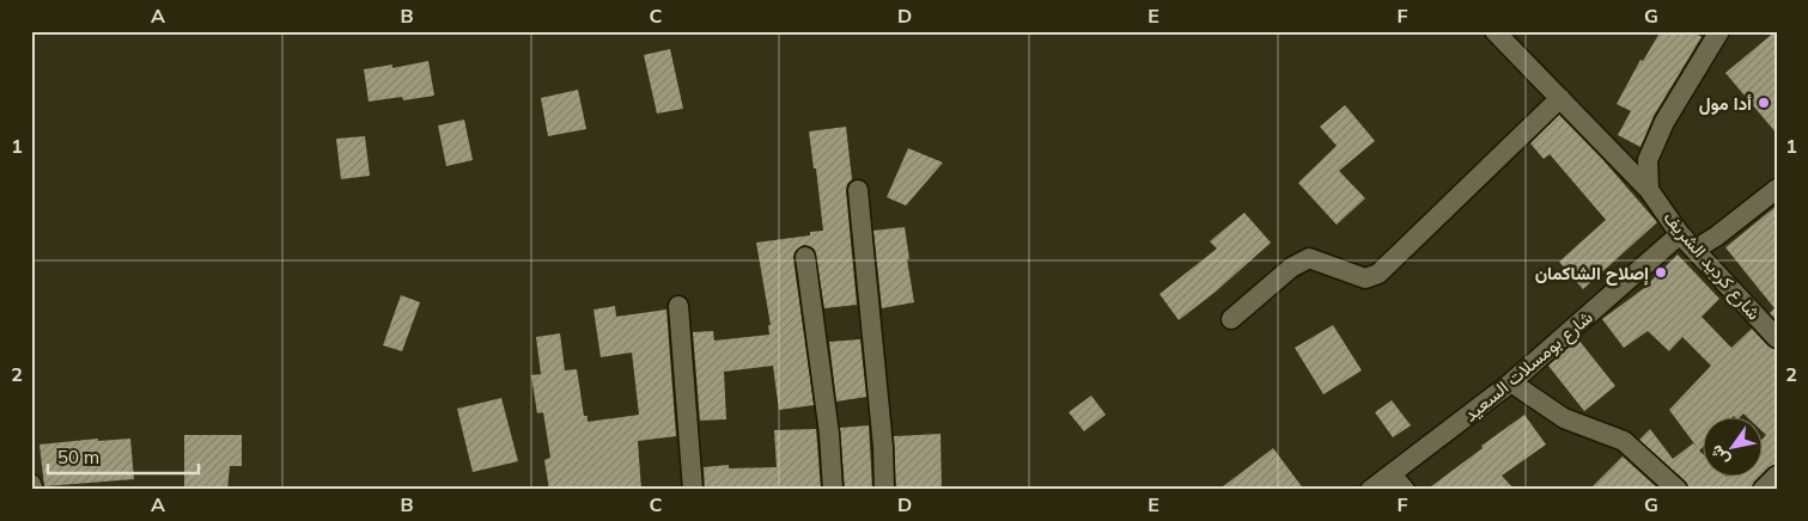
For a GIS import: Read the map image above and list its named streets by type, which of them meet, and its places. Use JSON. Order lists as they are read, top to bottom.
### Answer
{
  "streets": {
    "street": ["شارع كرديد الشريف", "شارع بومسلات السعيد"]
  },
  "crossings": [
    ["شارع كرديد الشريف", "شارع بومسلات السعيد"]
  ],
  "places": ["أدا مول", "إصلاح الشاكمان"],
  "scale_bar": "50 m",
  "north": "bottom left",
  "grid": {
    "columns": [
      "A",
      "B",
      "C",
      "D",
      "E",
      "F",
      "G"
    ],
    "rows": ["1", "2"]
  }
}
